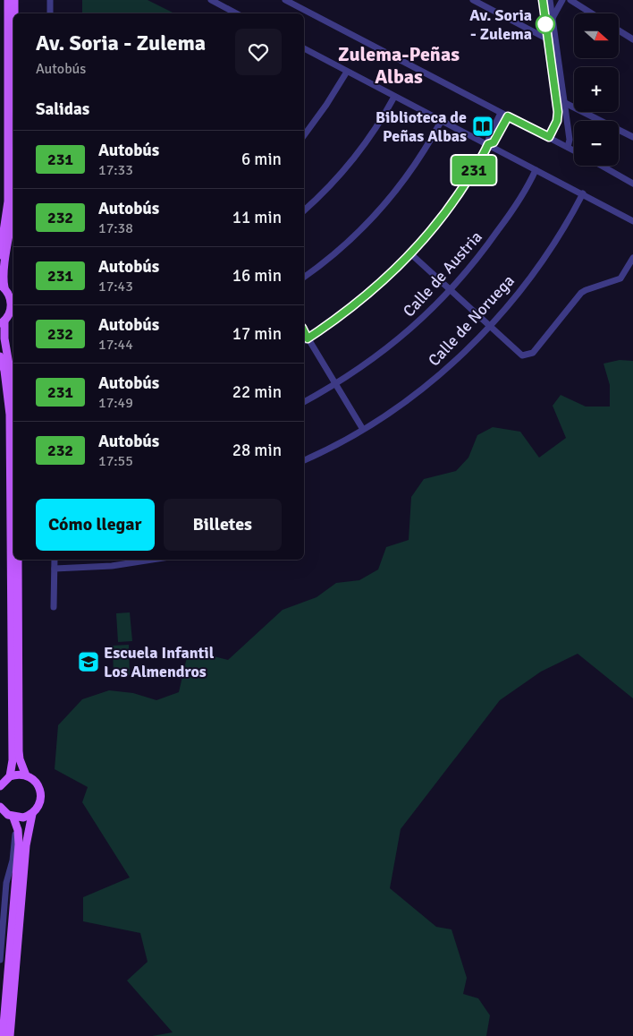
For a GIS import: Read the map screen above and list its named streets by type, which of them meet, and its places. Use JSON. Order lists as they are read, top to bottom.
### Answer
{
  "streets": {
    "street": ["Calle de Austria", "Calle de Noruega"]
  },
  "districts": ["Zulema-Peñas Albas"],
  "places": {
    "other": ["Av. Soria - Zulema"],
    "library": ["Biblioteca de Peñas Albas"],
    "school or university": ["Escuela Infantil Los Almendros"]
  },
  "lines": ["bus line 231"],
  "north": "right",
  "page": {
    "on_map": "231",
    "map_buttons": ["+", "−"],
    "heading": [
      ["Av. Soria - Zulema", "Autobús"],
      "Salidas"
    ],
    "list": [
      {
        "mark": "231",
        "name": "Autobús",
        "note": "17:33",
        "value": "6 min"
      },
      {
        "mark": "232",
        "name": "Autobús",
        "note": "17:38",
        "value": "11 min"
      },
      {
        "mark": "231",
        "name": "Autobús",
        "note": "17:43",
        "value": "16 min"
      },
      {
        "mark": "232",
        "name": "Autobús",
        "note": "17:44",
        "value": "17 min"
      },
      {
        "mark": "231",
        "name": "Autobús",
        "note": "17:49",
        "value": "22 min"
      },
      {
        "mark": "232",
        "name": "Autobús",
        "note": "17:55",
        "value": "28 min"
      }
    ],
    "buttons": ["Cómo llegar", "Billetes"]
  }
}
